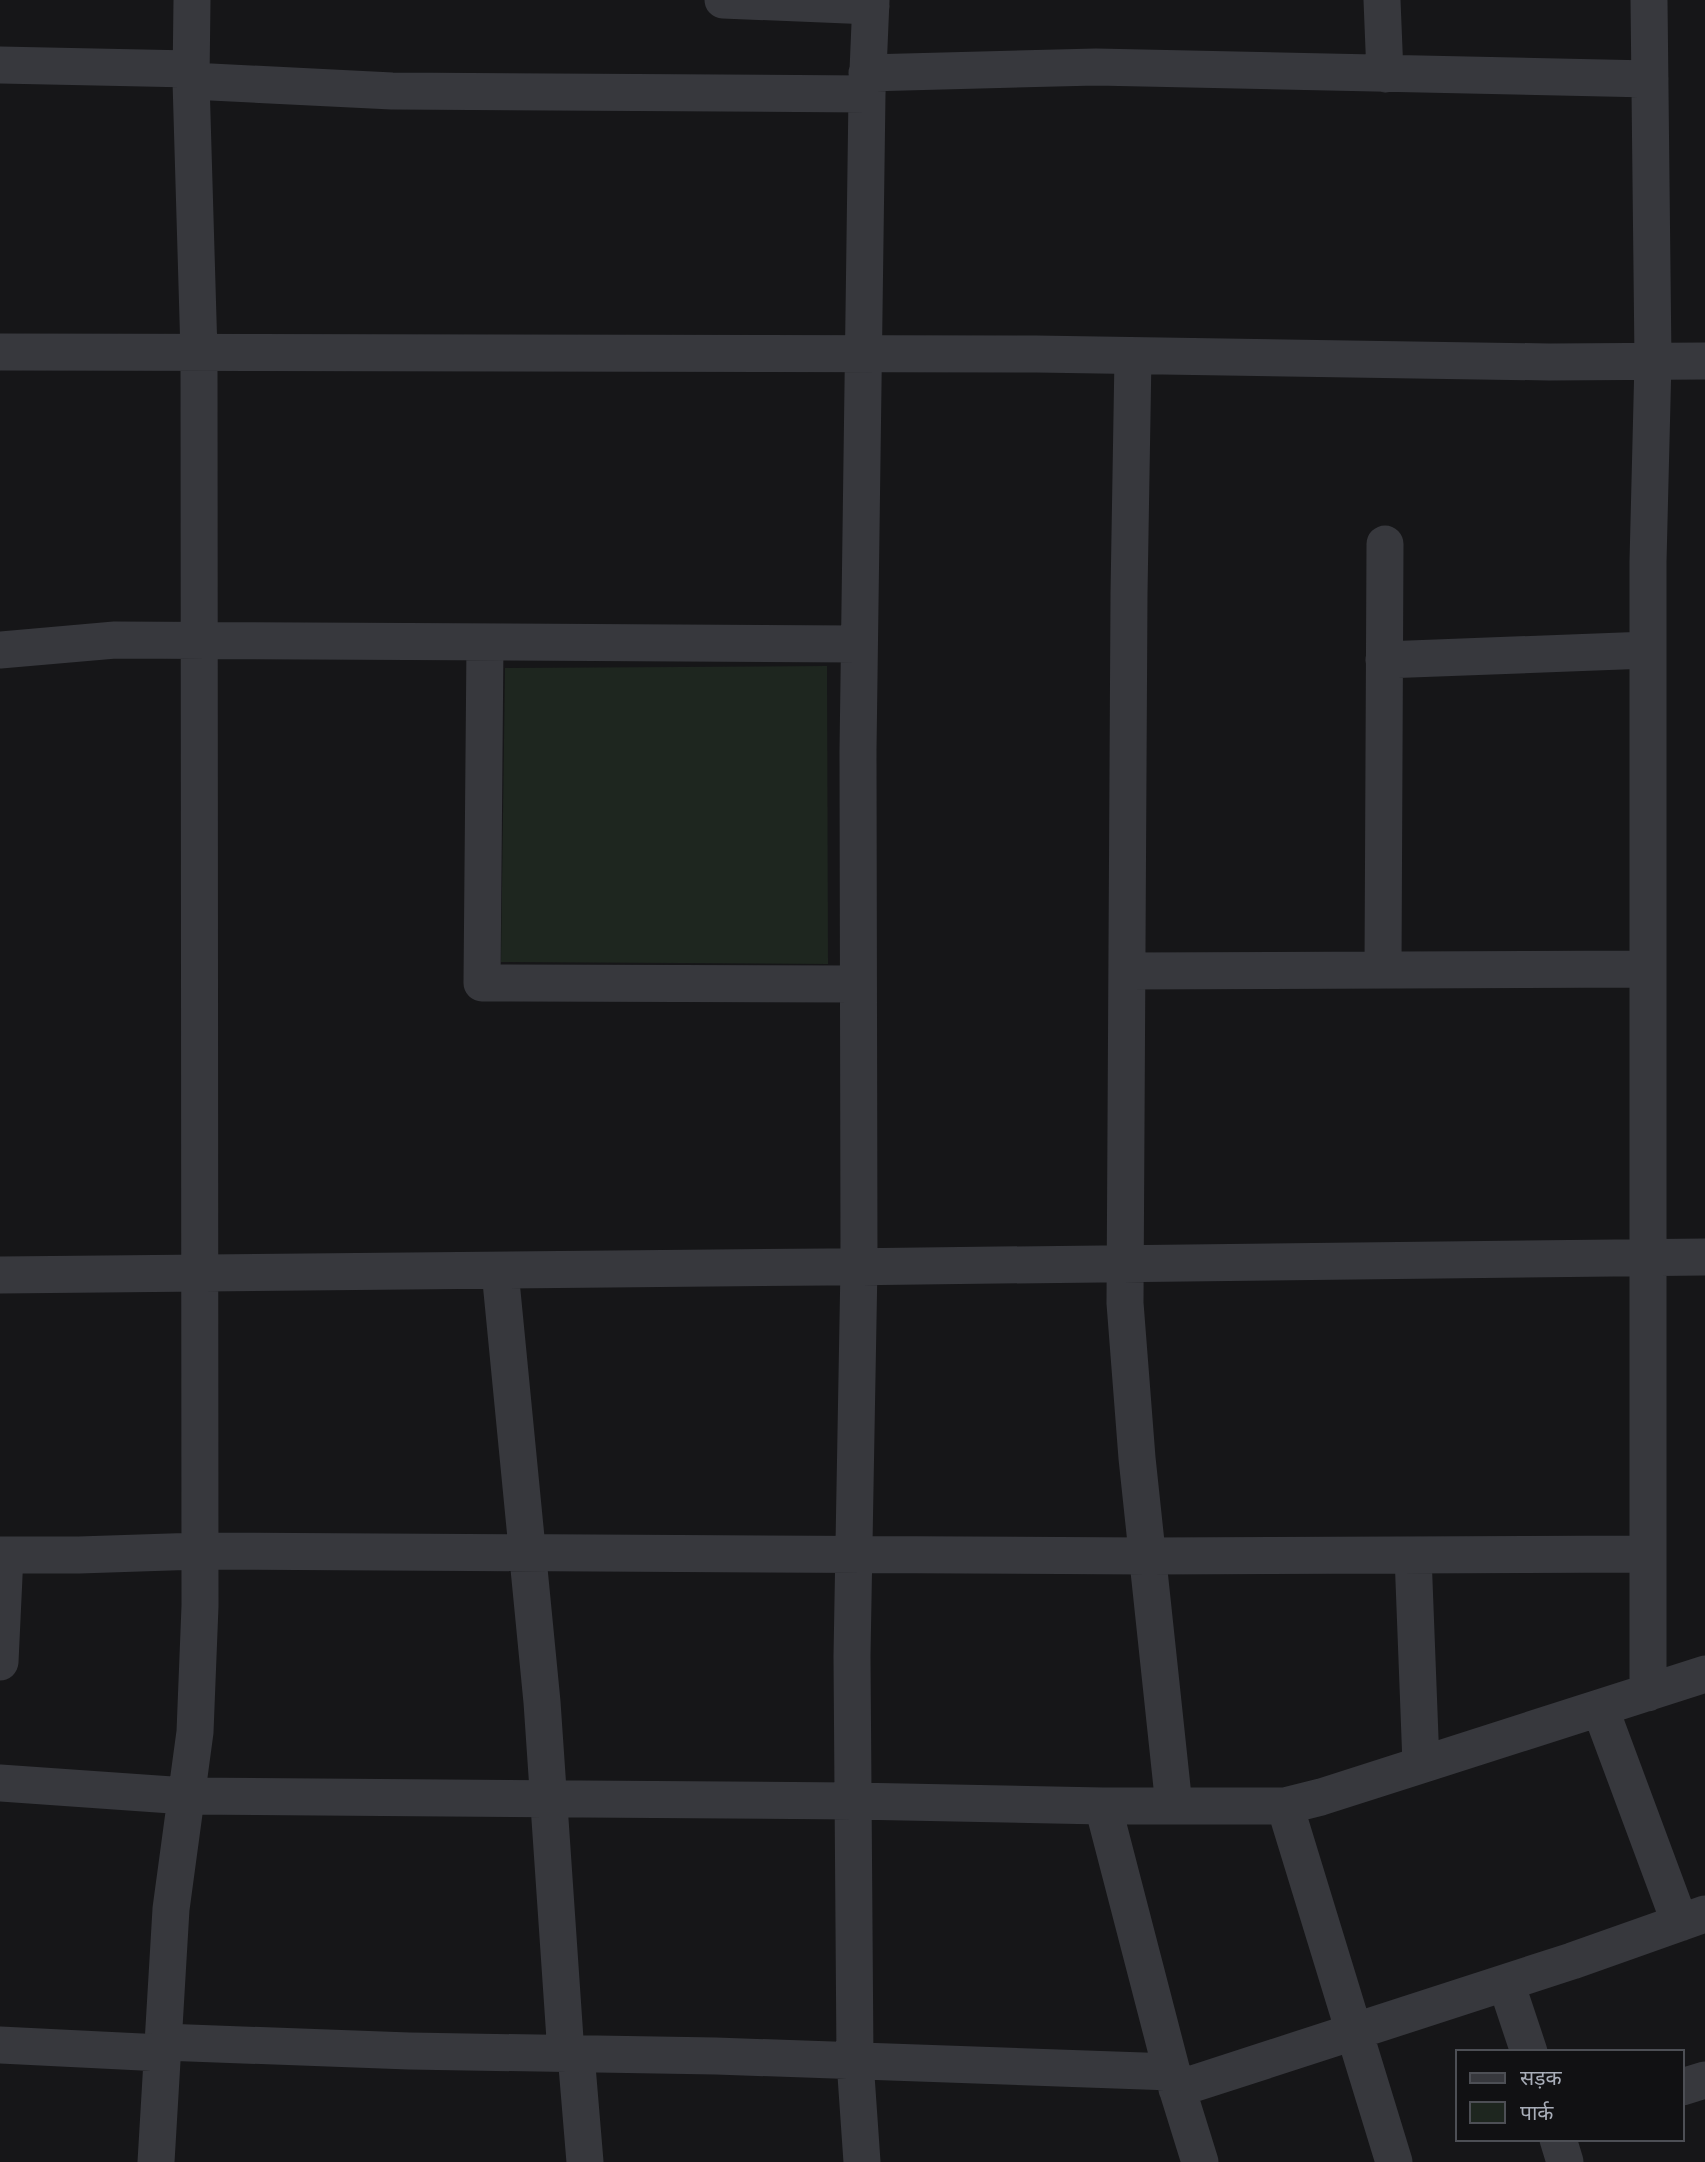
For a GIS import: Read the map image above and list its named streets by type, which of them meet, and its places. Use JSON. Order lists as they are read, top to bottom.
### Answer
{
  "legend": ["सड़क", "पार्क"]
}
